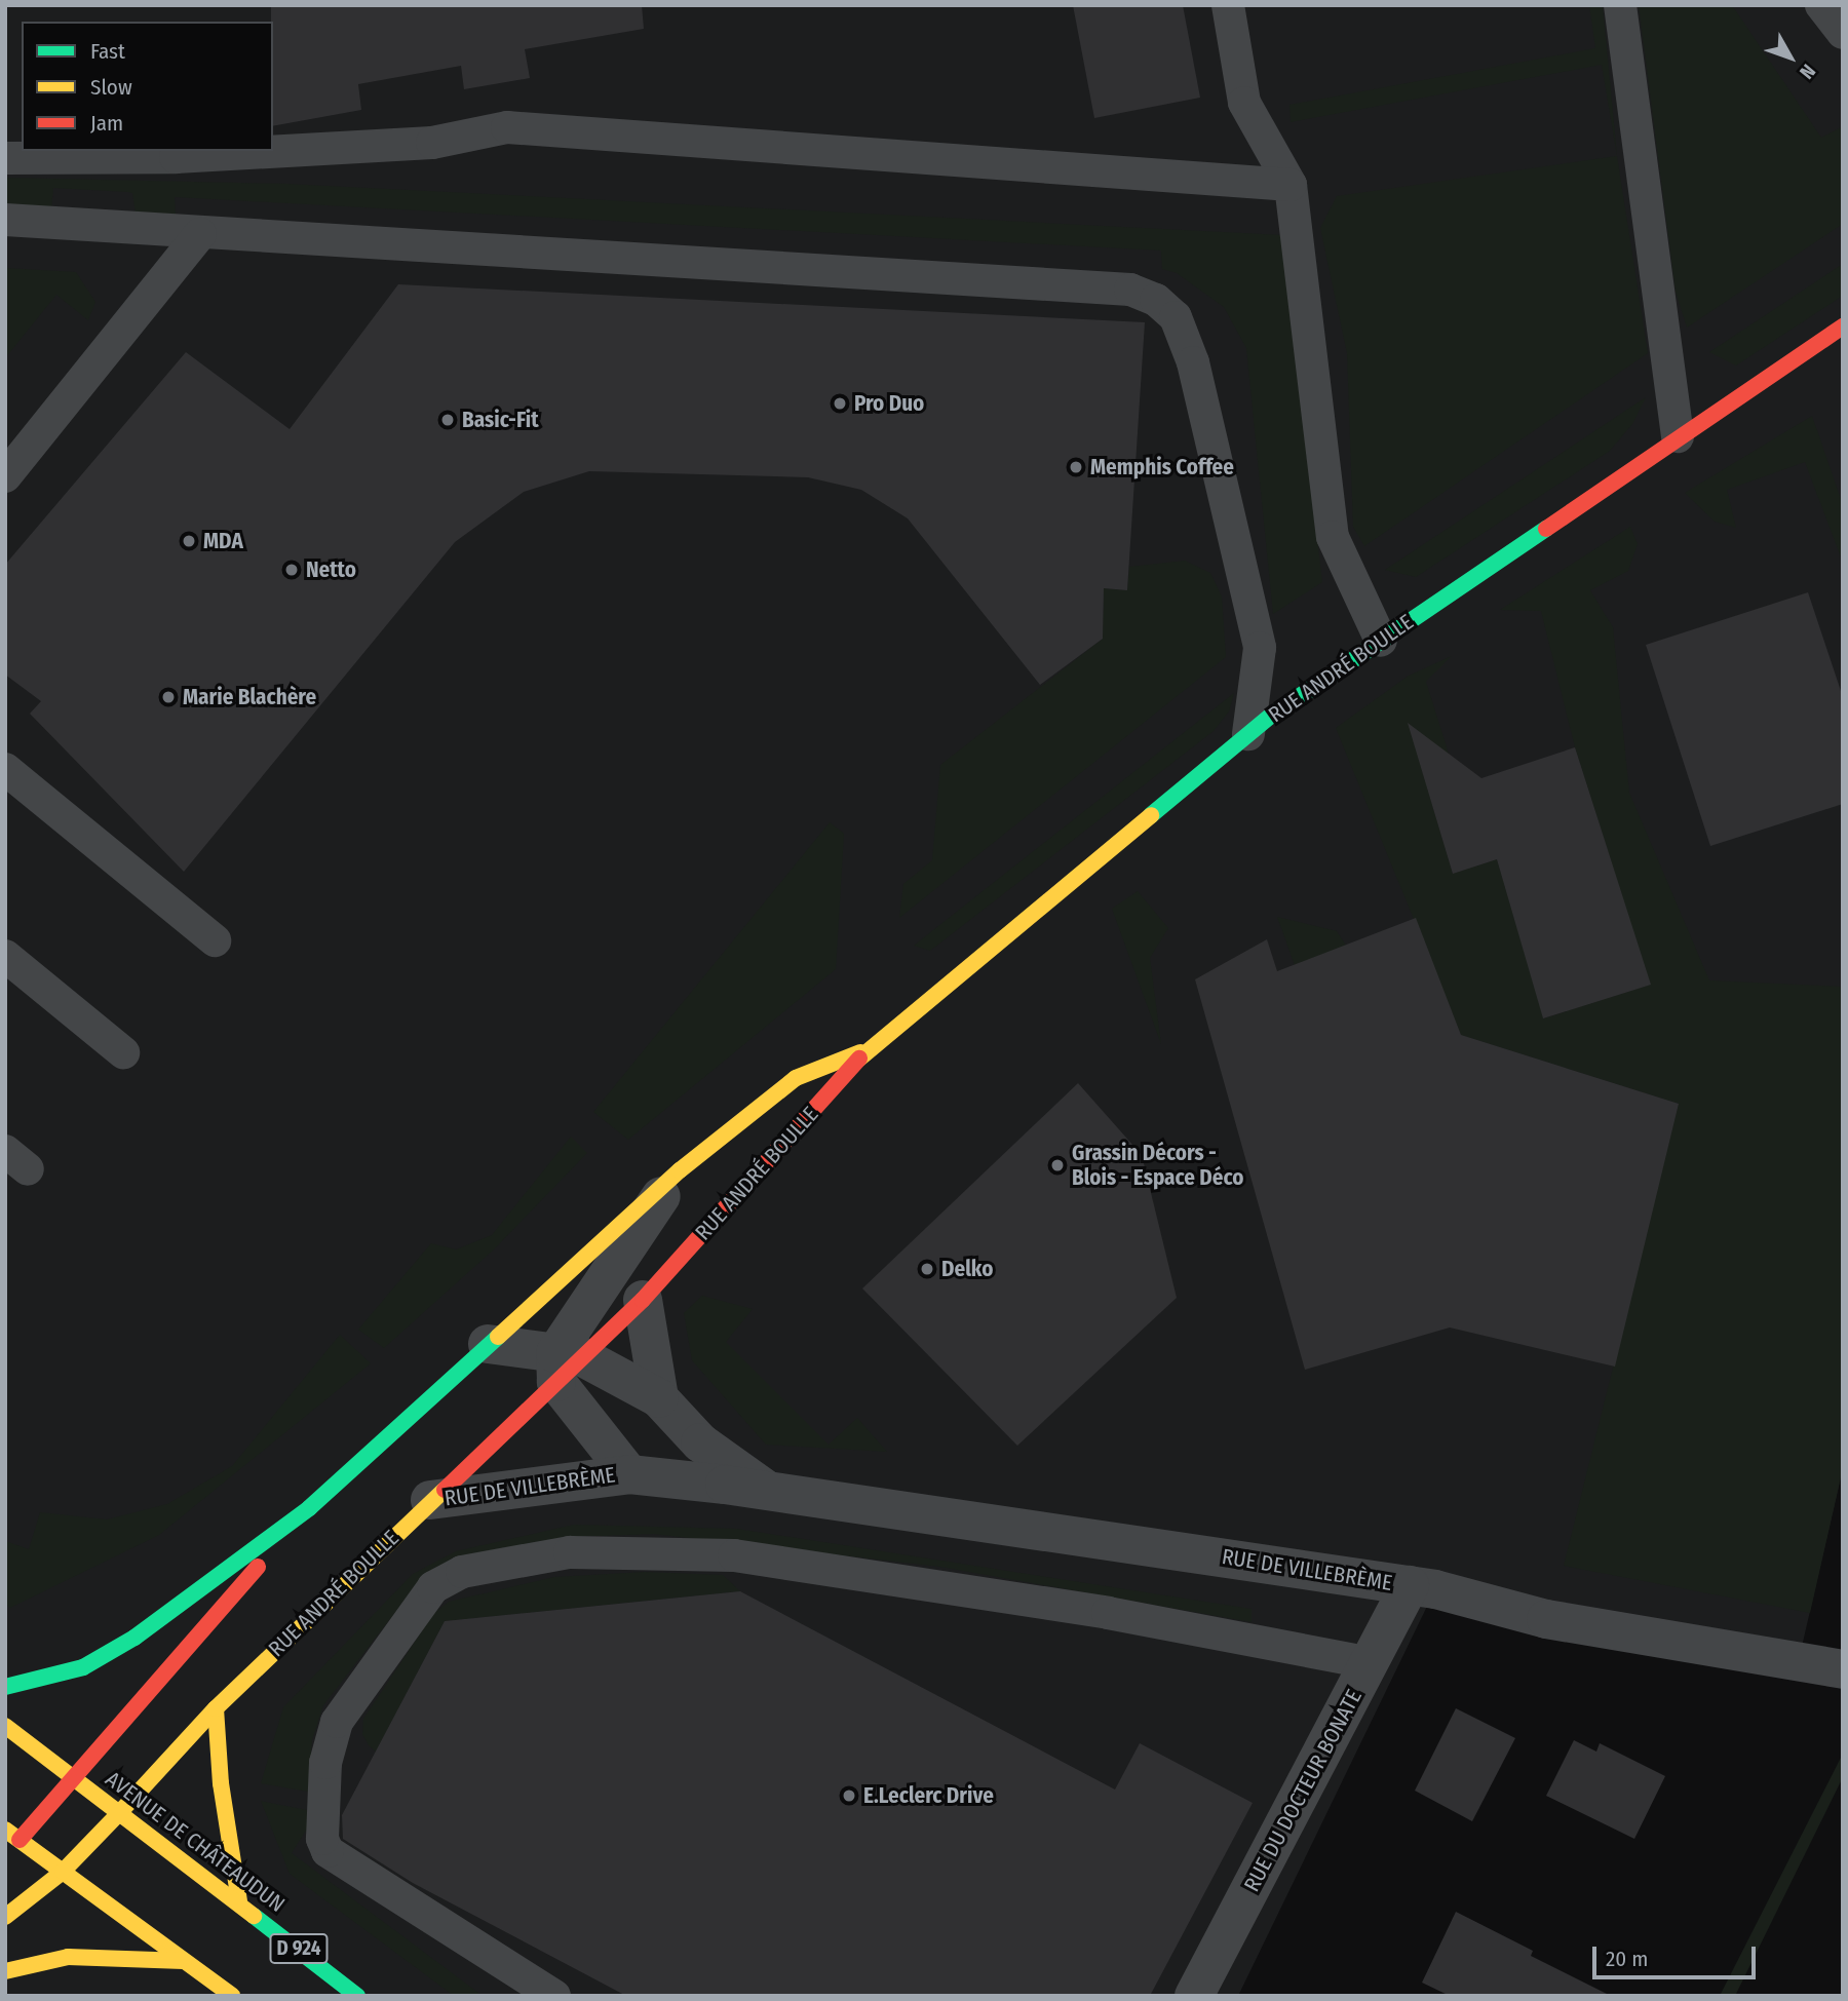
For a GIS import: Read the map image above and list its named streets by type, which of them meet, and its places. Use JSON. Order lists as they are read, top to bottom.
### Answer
{
  "streets": {
    "street": [
      "RUE ANDRÉ BOULLE",
      "RUE DE VILLEBRÈME",
      "RUE DU DOCTEUR BONATE",
      "AVENUE DE CHÂTEAUDUN",
      "D 924"
    ]
  },
  "crossings": [
    ["RUE ANDRÉ BOULLE", "RUE DE VILLEBRÈME"],
    ["RUE ANDRÉ BOULLE", "AVENUE DE CHÂTEAUDUN"],
    ["RUE DE VILLEBRÈME", "RUE DU DOCTEUR BONATE"]
  ],
  "places": [
    "Pro Duo",
    "Basic-Fit",
    "Memphis Coffee",
    "MDA",
    "Netto",
    "Marie Blachère",
    "Grassin Décors - Blois - Espace Déco",
    "Delko",
    "E.Leclerc Drive"
  ],
  "legend": ["Fast", "Slow", "Jam"],
  "scale_bar": "20 m",
  "north": "bottom right"
}
